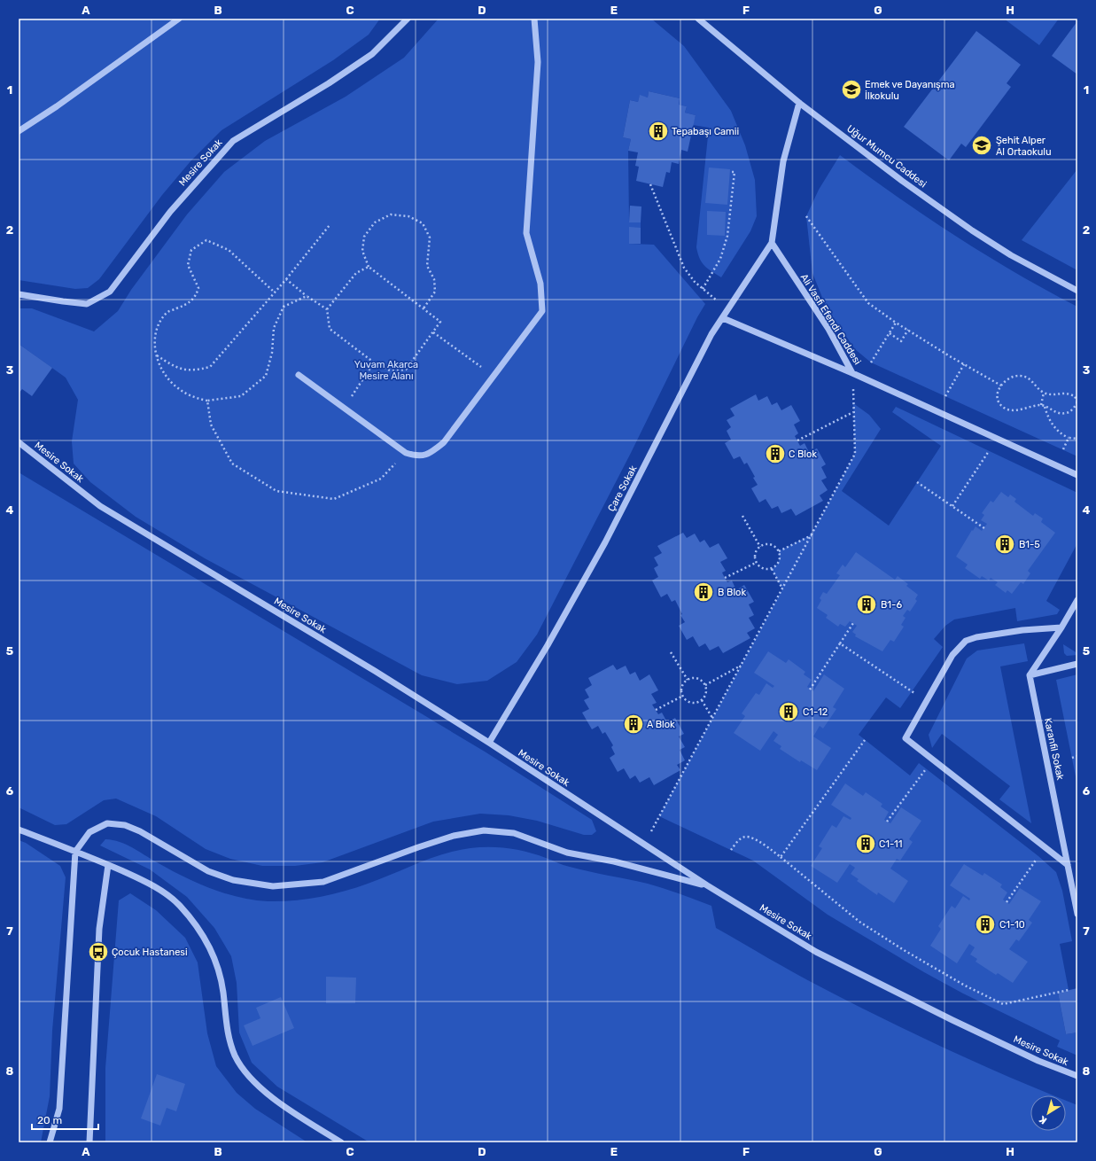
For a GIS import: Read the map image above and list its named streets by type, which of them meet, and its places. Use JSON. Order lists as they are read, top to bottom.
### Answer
{
  "streets": {
    "street": [
      "Uğur Mumcu Caddesi",
      "Mesire Sokak",
      "Ali Vasfi Efendi Caddesi",
      "Çare Sokak",
      "Karanfil Sokak"
    ]
  },
  "crossings": [
    ["Mesire Sokak", "Çare Sokak"],
    ["Ali Vasfi Efendi Caddesi", "Çare Sokak"]
  ],
  "parks": ["Yuvam Akarca Mesire Alanı"],
  "places": {
    "school or university": ["Emek ve Dayanışma İlkokulu", "Şehit Alper Al Ortaokulu"],
    "building": [
      "Tepabaşı Camii",
      "C Blok",
      "B1-5",
      "B Blok",
      "B1-6",
      "C1-12",
      "A Blok",
      "C1-11",
      "C1-10"
    ],
    "bus stop": ["Çocuk Hastanesi"]
  },
  "scale_bar": "20 m",
  "north": "bottom left",
  "grid": {
    "columns": [
      "A",
      "B",
      "C",
      "D",
      "E",
      "F",
      "G",
      "H"
    ],
    "rows": [
      "1",
      "2",
      "3",
      "4",
      "5",
      "6",
      "7",
      "8"
    ]
  }
}
